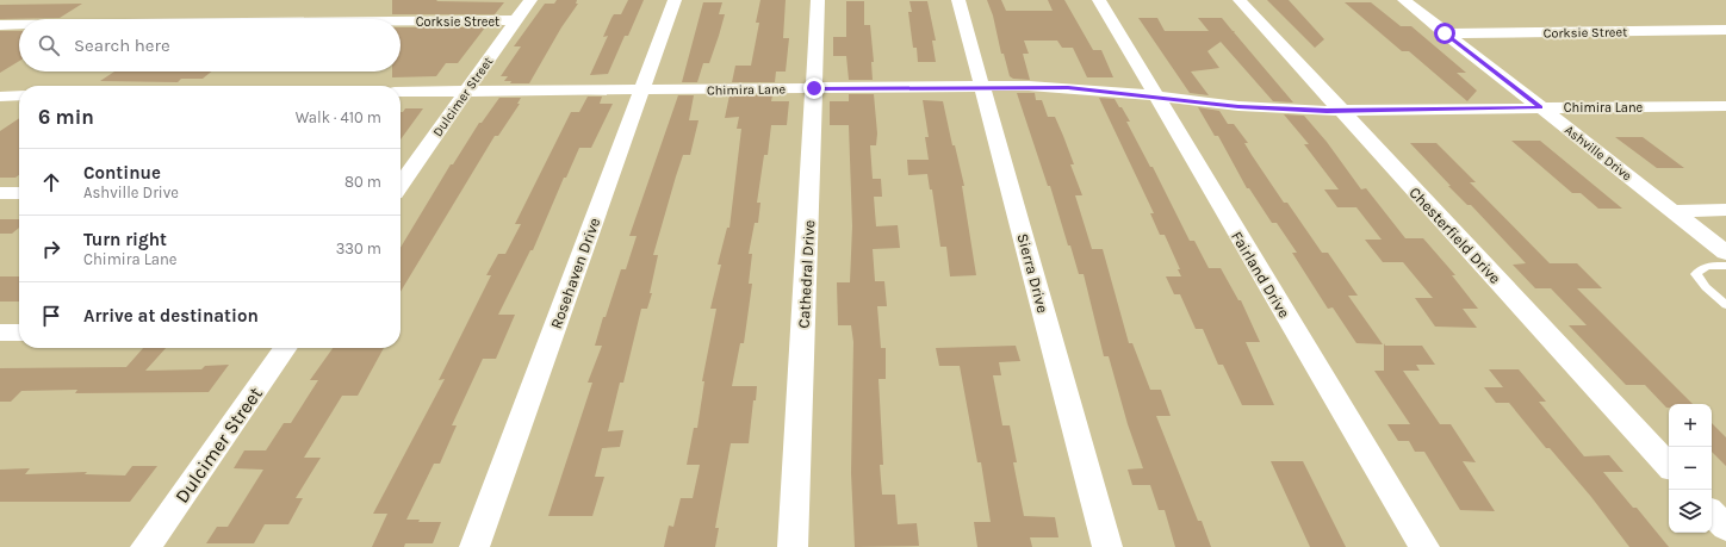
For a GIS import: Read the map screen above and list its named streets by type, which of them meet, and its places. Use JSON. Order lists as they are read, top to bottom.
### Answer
{
  "streets": {
    "street": [
      "Corksie Street",
      "Chimira Lane",
      "Dulcimer Street",
      "Ashville Drive",
      "Chesterfield Drive",
      "Rosehaven Drive",
      "Sierra Drive",
      "Cathedral Drive",
      "Fairland Drive"
    ]
  },
  "crossings": [
    ["Corksie Street", "Dulcimer Street"],
    ["Corksie Street", "Ashville Drive"],
    ["Chimira Lane", "Dulcimer Street"],
    ["Chimira Lane", "Ashville Drive"],
    ["Chimira Lane", "Chesterfield Drive"],
    ["Chimira Lane", "Rosehaven Drive"],
    ["Chimira Lane", "Sierra Drive"],
    ["Chimira Lane", "Cathedral Drive"],
    ["Chimira Lane", "Fairland Drive"]
  ],
  "page": {
    "search": "Search here",
    "heading": ["6 min", "Walk · 410 m"],
    "list": [
      ["Continue", "Ashville Drive", "80 m"],
      ["Turn right", "Chimira Lane", "330 m"],
      "Arrive at destination"
    ],
    "map_buttons": ["+", "−"]
  }
}
